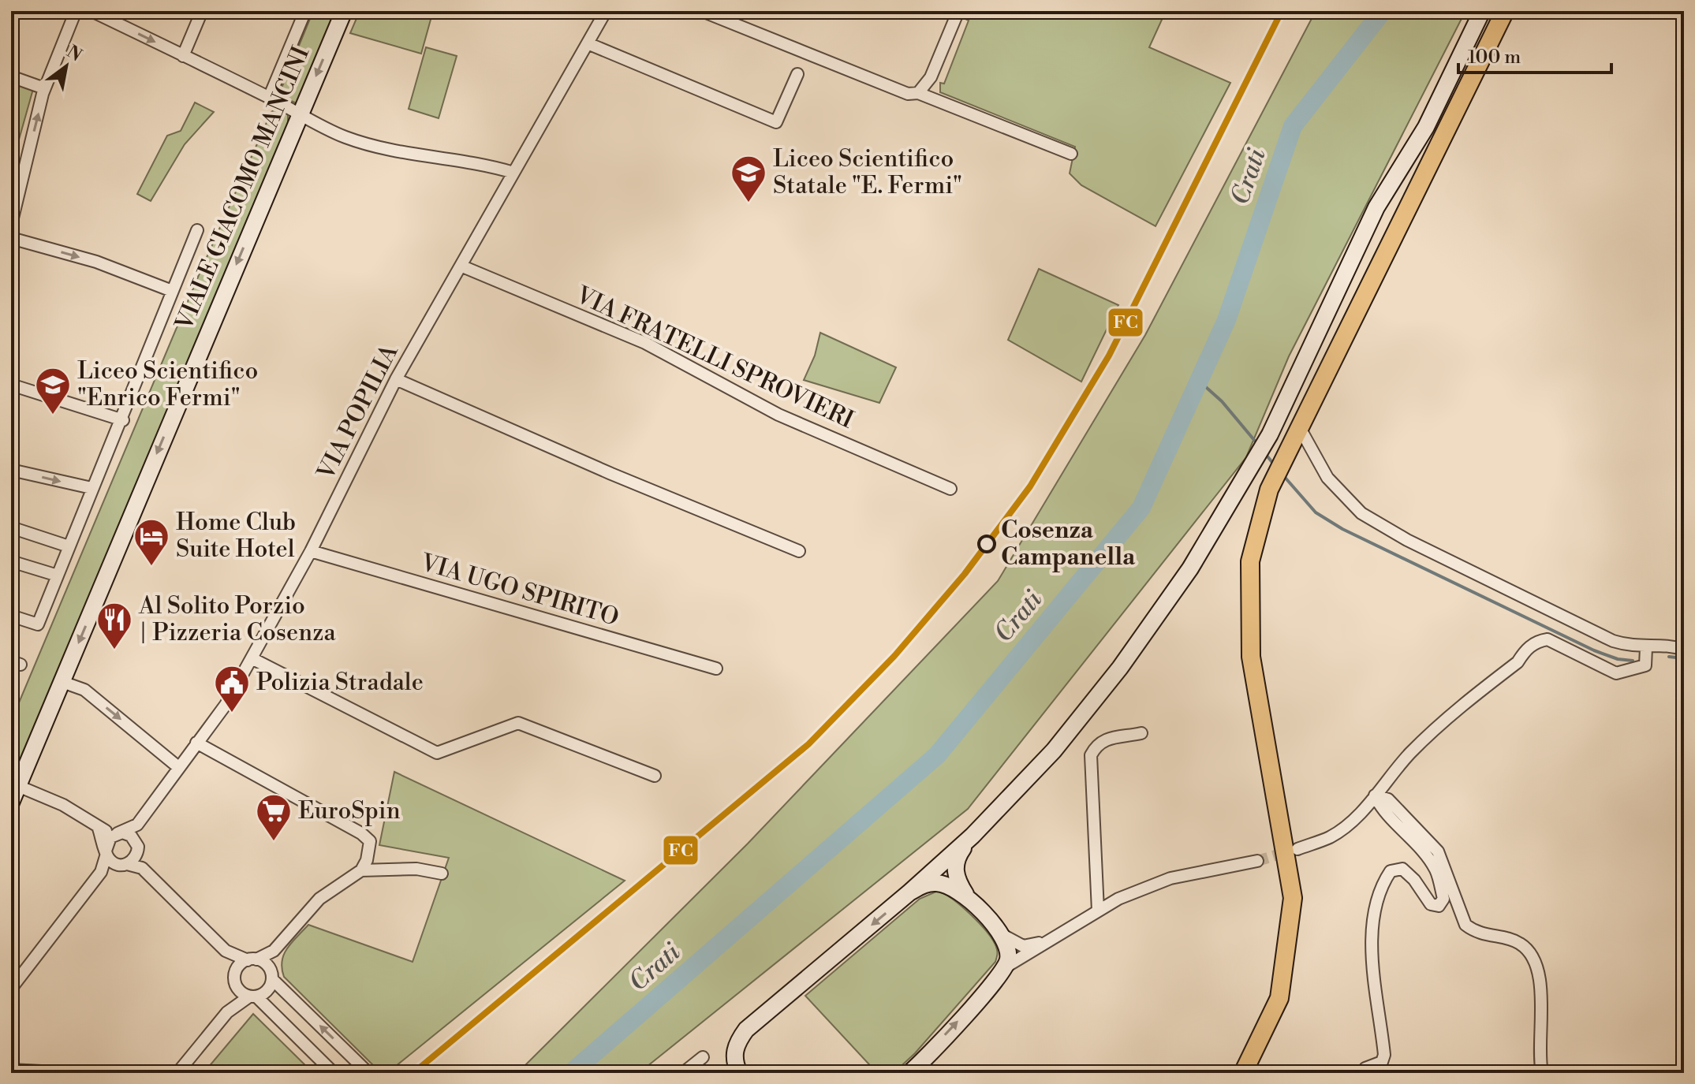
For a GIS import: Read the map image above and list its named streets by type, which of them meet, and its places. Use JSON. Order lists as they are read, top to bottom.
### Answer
{
  "streets": {
    "street": [
      "VIALE GIACOMO MANCINI",
      "VIA FRATELLI SPROVIERI",
      "VIA POPILIA",
      "VIA UGO SPIRITO"
    ]
  },
  "crossings": [
    ["VIA FRATELLI SPROVIERI", "VIA POPILIA"],
    ["VIA POPILIA", "VIA UGO SPIRITO"]
  ],
  "water": ["Crati"],
  "places": {
    "school or university": ["Liceo Scientifico Statale \"E. Fermi\"", "Liceo Scientifico \"Enrico Fermi\""],
    "other": ["Cosenza Campanella"],
    "hotel": ["Home Club Suite Hotel"],
    "restaurant": ["Al Solito Porzio | Pizzeria Cosenza"],
    "public building": ["Polizia Stradale"],
    "supermarket": ["EuroSpin"]
  },
  "lines": ["transit line FC"],
  "scale_bar": "100 m",
  "north": "top right"
}
